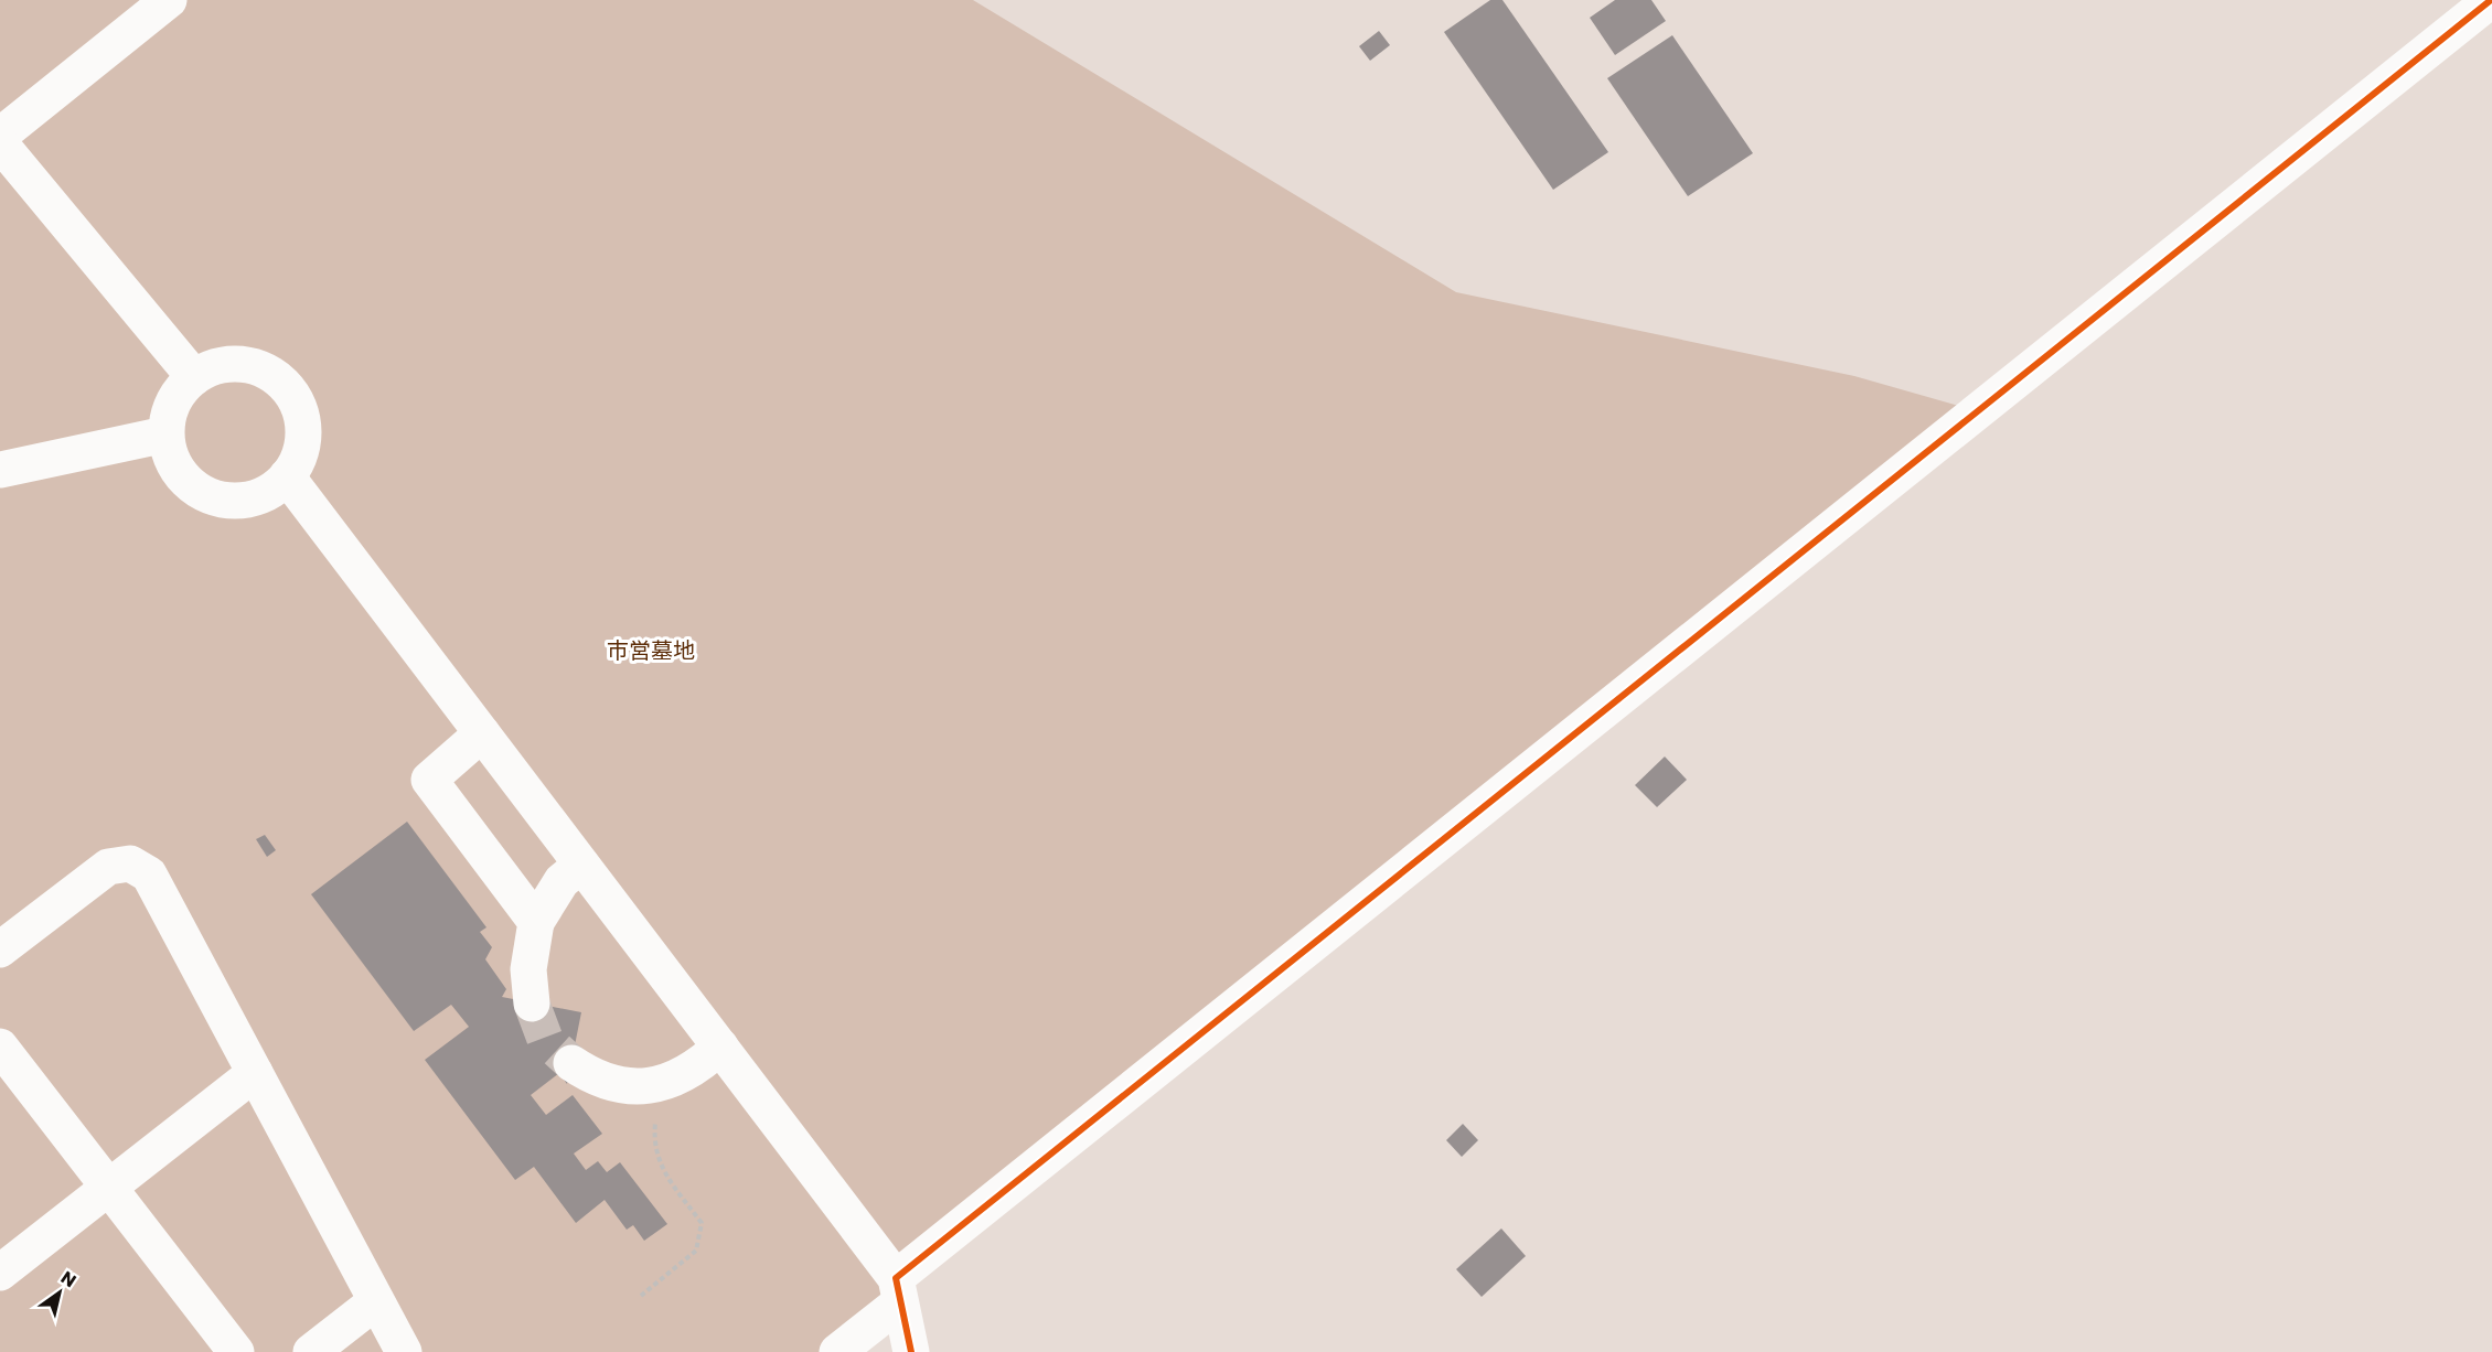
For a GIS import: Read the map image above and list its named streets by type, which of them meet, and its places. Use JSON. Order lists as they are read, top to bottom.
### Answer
{
  "parks": ["市営墓地"],
  "north": "top right"
}
